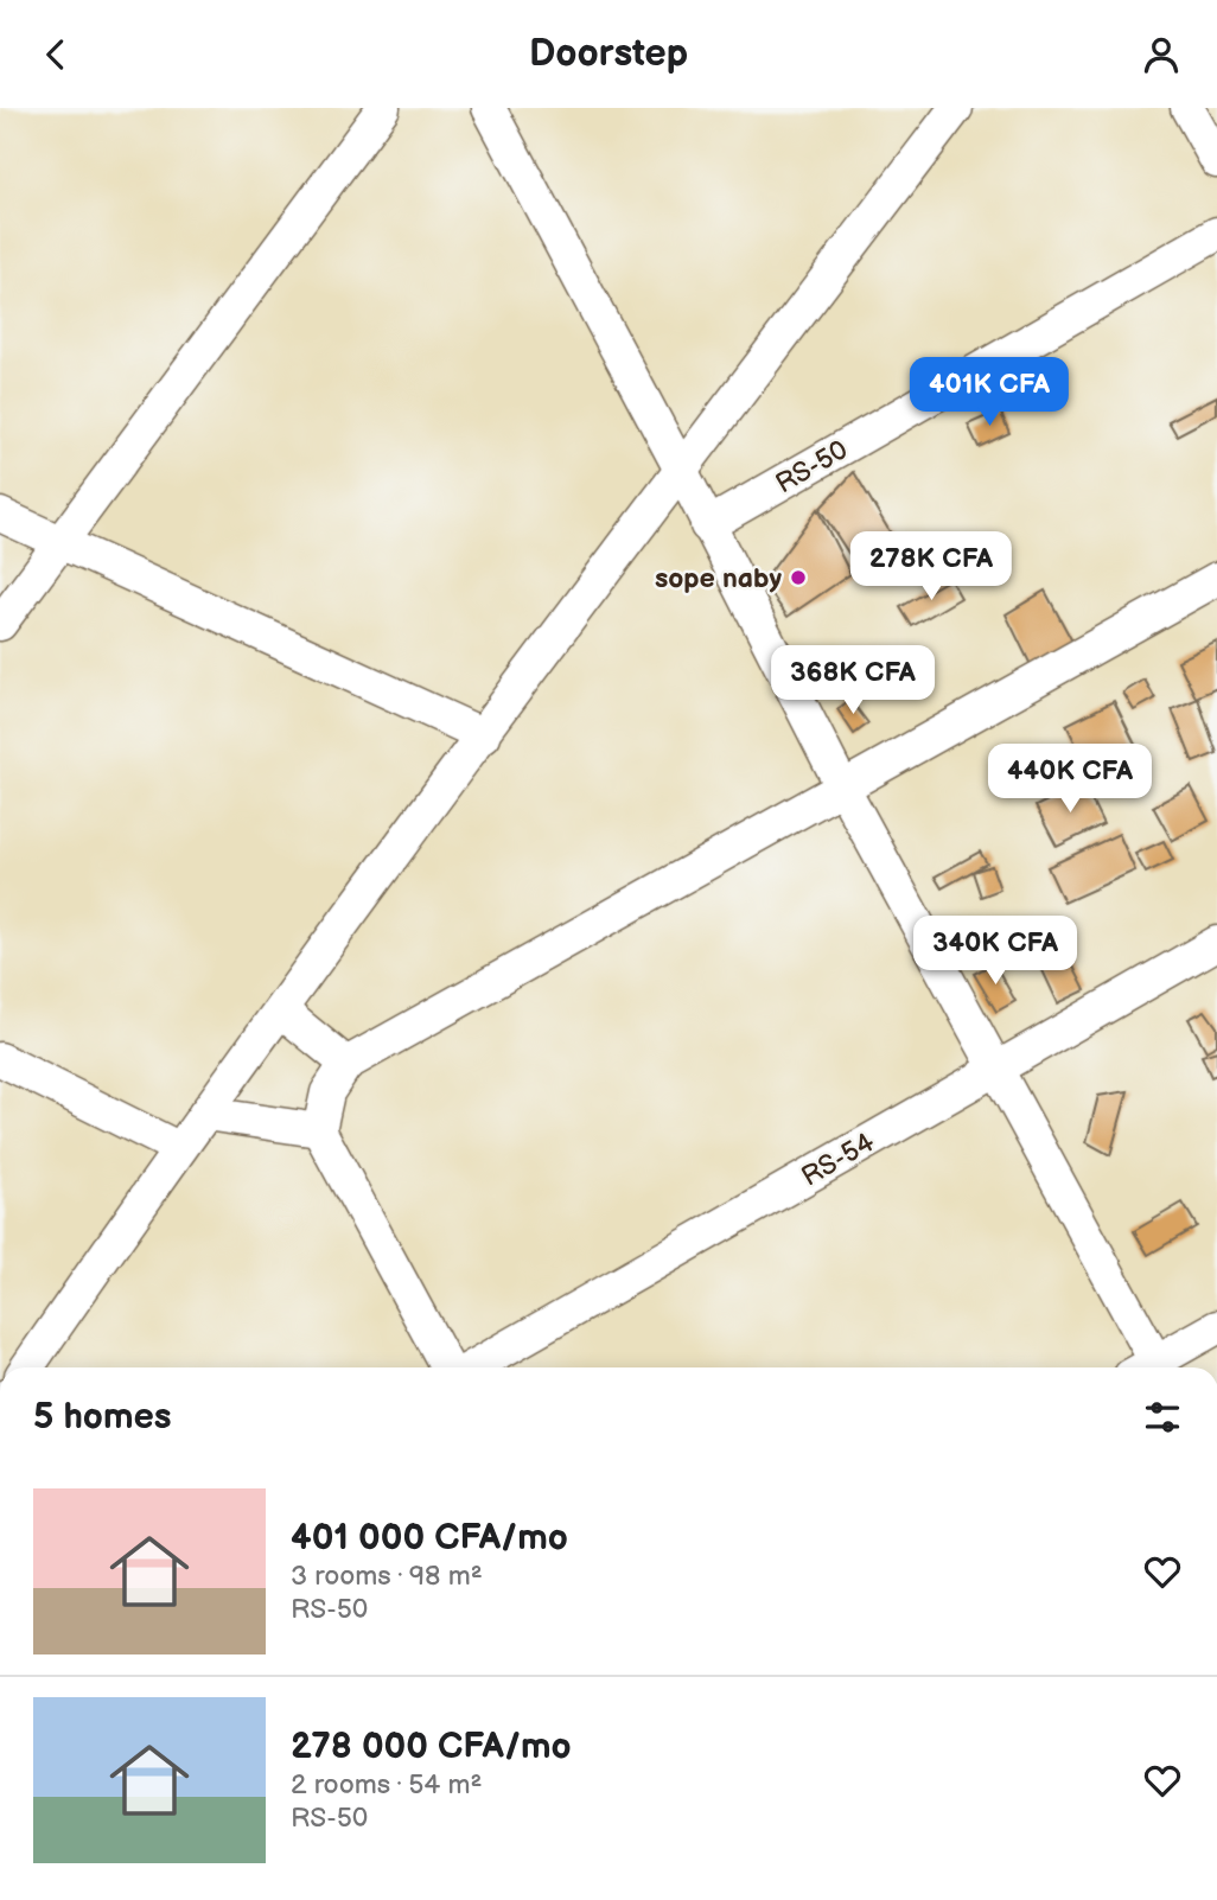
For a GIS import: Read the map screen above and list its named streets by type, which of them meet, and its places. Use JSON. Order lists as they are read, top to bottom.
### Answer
{
  "streets": {
    "street": ["RS-50", "RS-54"]
  },
  "places": ["sope naby"],
  "page": {
    "header": "Doorstep",
    "price": [
      "401K CFA",
      "278K CFA",
      "368K CFA",
      "440K CFA",
      "340K CFA"
    ],
    "heading": "5 homes",
    "list": [
      {
        "name": "401 000 CFA/mo",
        "note": "3 rooms · 98 m² · RS-50"
      },
      {
        "name": "278 000 CFA/mo",
        "note": "2 rooms · 54 m² · RS-50"
      }
    ]
  }
}
